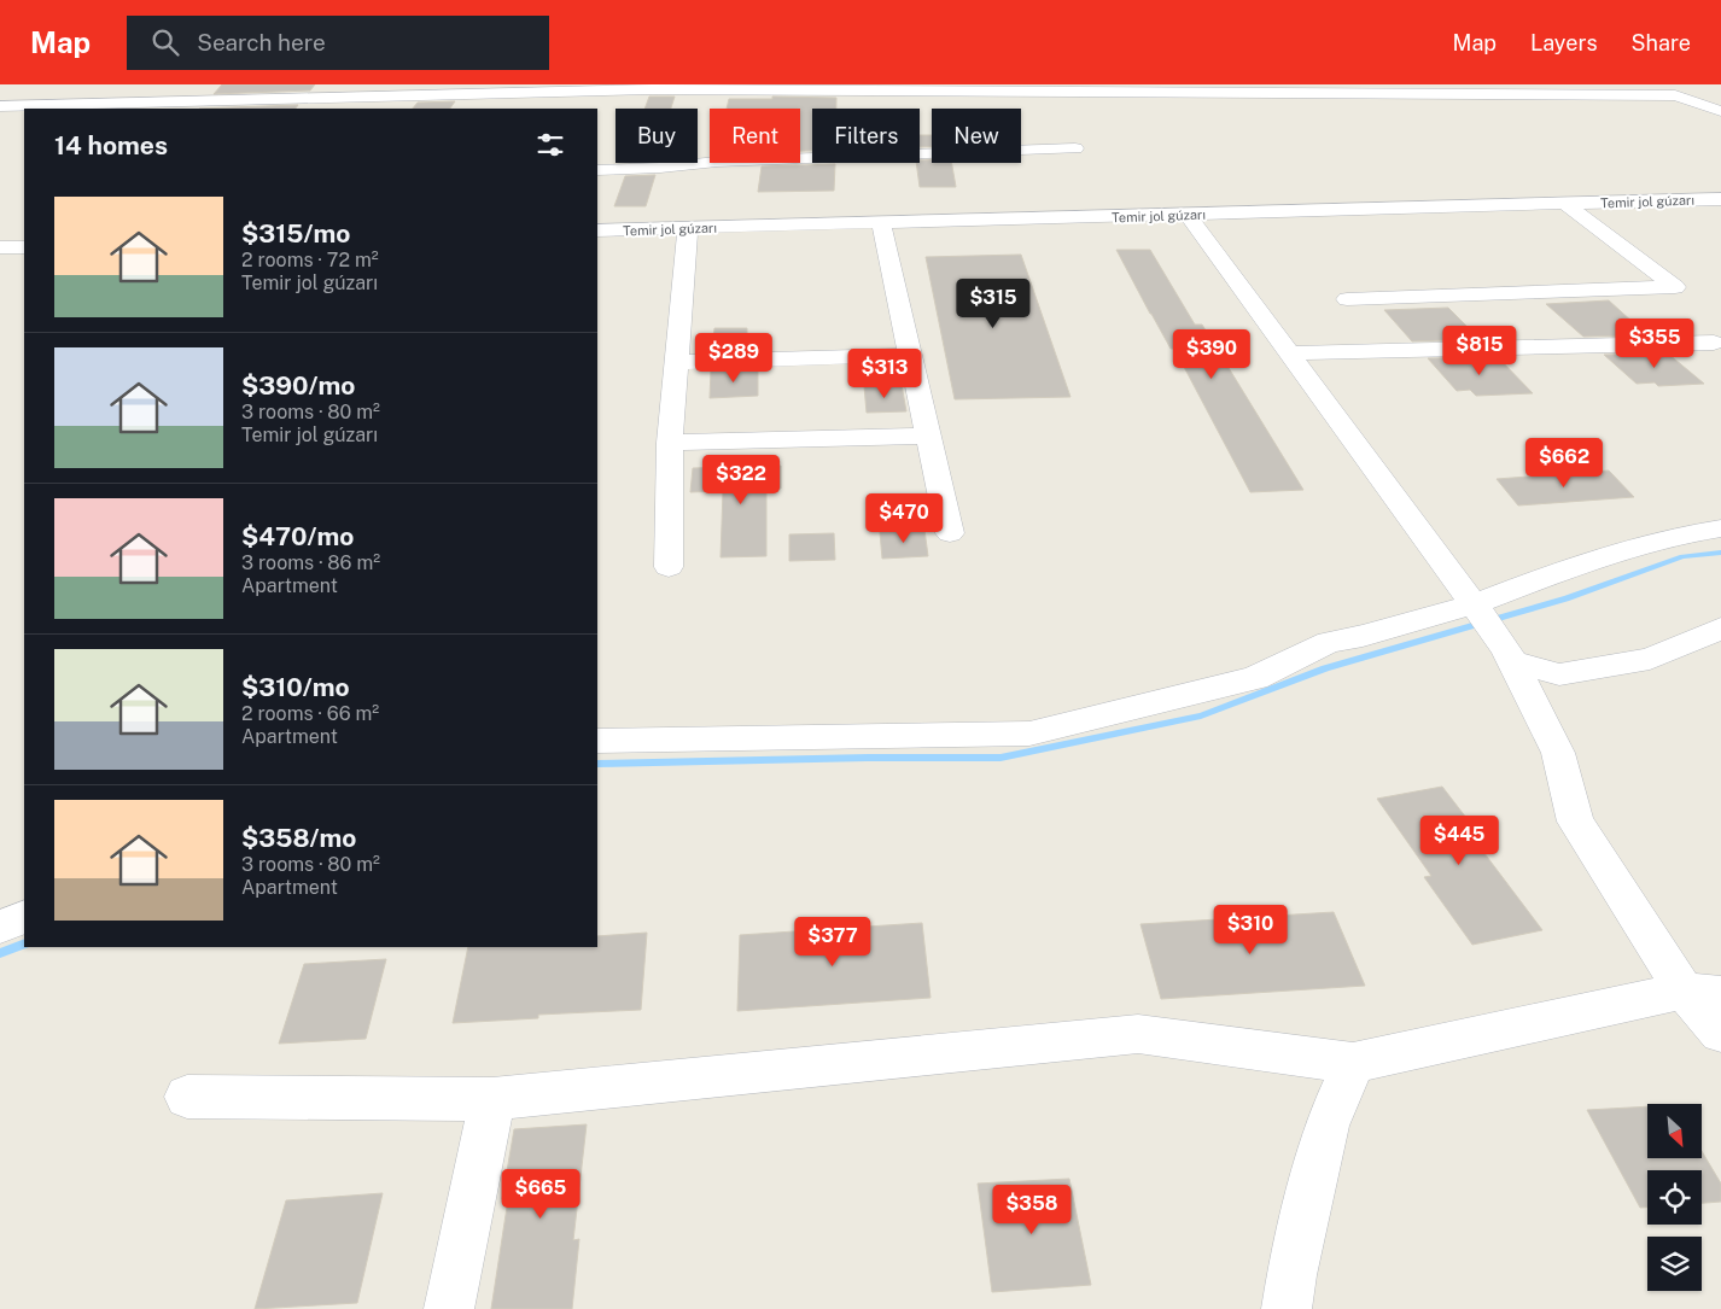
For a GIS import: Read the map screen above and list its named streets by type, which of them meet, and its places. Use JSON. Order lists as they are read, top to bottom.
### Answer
{
  "streets": {
    "street": ["Temir jol gúzarı"]
  },
  "north": "bottom right",
  "page": {
    "header": "Map",
    "search": "Search here",
    "nav": ["Map", "Layers", "Share"],
    "chip": [
      "Buy",
      "Rent",
      "Filters",
      "New"
    ],
    "heading": "14 homes",
    "list": [
      {
        "name": "$315/mo",
        "note": "2 rooms · 72 m² · Temir jol gúzarı"
      },
      {
        "name": "$390/mo",
        "note": "3 rooms · 80 m² · Temir jol gúzarı"
      },
      {
        "name": "$470/mo",
        "note": "3 rooms · 86 m² · Apartment"
      },
      {
        "name": "$310/mo",
        "note": "2 rooms · 66 m² · Apartment"
      },
      {
        "name": "$358/mo",
        "note": "3 rooms · 80 m² · Apartment"
      }
    ],
    "price": [
      "$315",
      "$355",
      "$815",
      "$390",
      "$289",
      "$313",
      "$662",
      "$322",
      "$470",
      "$445",
      "$310",
      "$377",
      "$665",
      "$358"
    ]
  }
}
